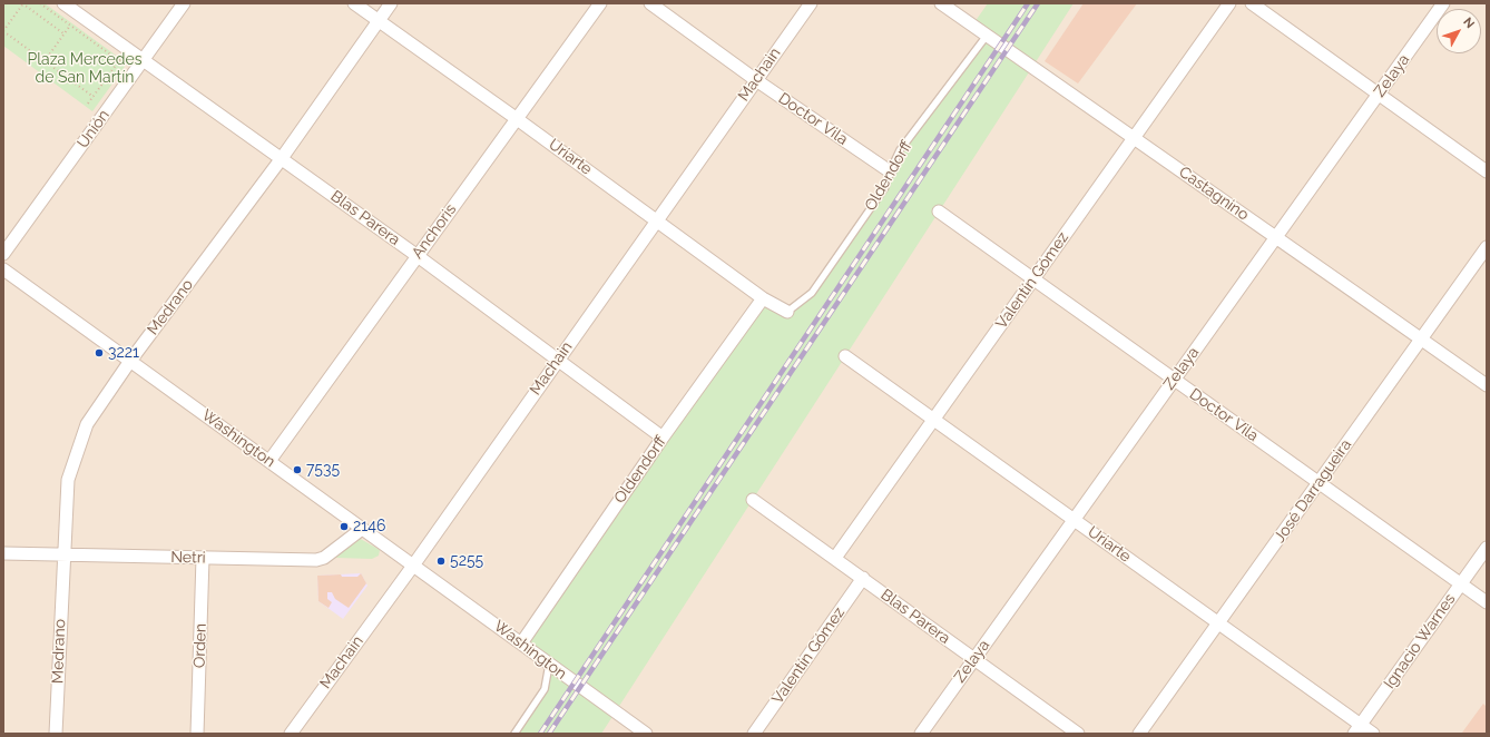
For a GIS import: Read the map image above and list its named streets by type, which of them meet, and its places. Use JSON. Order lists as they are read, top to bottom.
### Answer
{
  "streets": {
    "street": [
      "Machain",
      "Zelaya",
      "Doctor Vila",
      "Unión",
      "Uriarte",
      "Oldendorff",
      "Castagnino",
      "Blas Parera",
      "Anchoris",
      "Valentín Gómez",
      "Medrano",
      "Washington",
      "José Darragueira",
      "Netri",
      "Ignacio Warnes",
      "Orden"
    ]
  },
  "crossings": [
    ["Machain", "Doctor Vila"],
    ["Machain", "Uriarte"],
    ["Machain", "Blas Parera"],
    ["Machain", "Washington"],
    ["Zelaya", "Doctor Vila"],
    ["Zelaya", "Uriarte"],
    ["Zelaya", "Castagnino"],
    ["Zelaya", "Blas Parera"],
    ["Doctor Vila", "Oldendorff"],
    ["Doctor Vila", "Valentín Gómez"],
    ["Doctor Vila", "José Darragueira"],
    ["Doctor Vila", "Ignacio Warnes"],
    ["Unión", "Blas Parera"],
    ["Uriarte", "Oldendorff"],
    ["Uriarte", "Anchoris"],
    ["Uriarte", "Valentín Gómez"],
    ["Uriarte", "Medrano"],
    ["Uriarte", "José Darragueira"],
    ["Uriarte", "Ignacio Warnes"],
    ["Oldendorff", "Castagnino"],
    ["Oldendorff", "Blas Parera"],
    ["Oldendorff", "Washington"],
    ["Castagnino", "Valentín Gómez"],
    ["Castagnino", "José Darragueira"],
    ["Blas Parera", "Anchoris"],
    ["Blas Parera", "Valentín Gómez"],
    ["Blas Parera", "Medrano"],
    ["Anchoris", "Washington"],
    ["Medrano", "Washington"],
    ["Medrano", "Netri"],
    ["Washington", "Netri"],
    ["Netri", "Orden"]
  ],
  "parks": ["Plaza Mercedes de San Martín"],
  "places": [
    "3221",
    "7535",
    "2146",
    "5255"
  ],
  "north": "top right"
}
